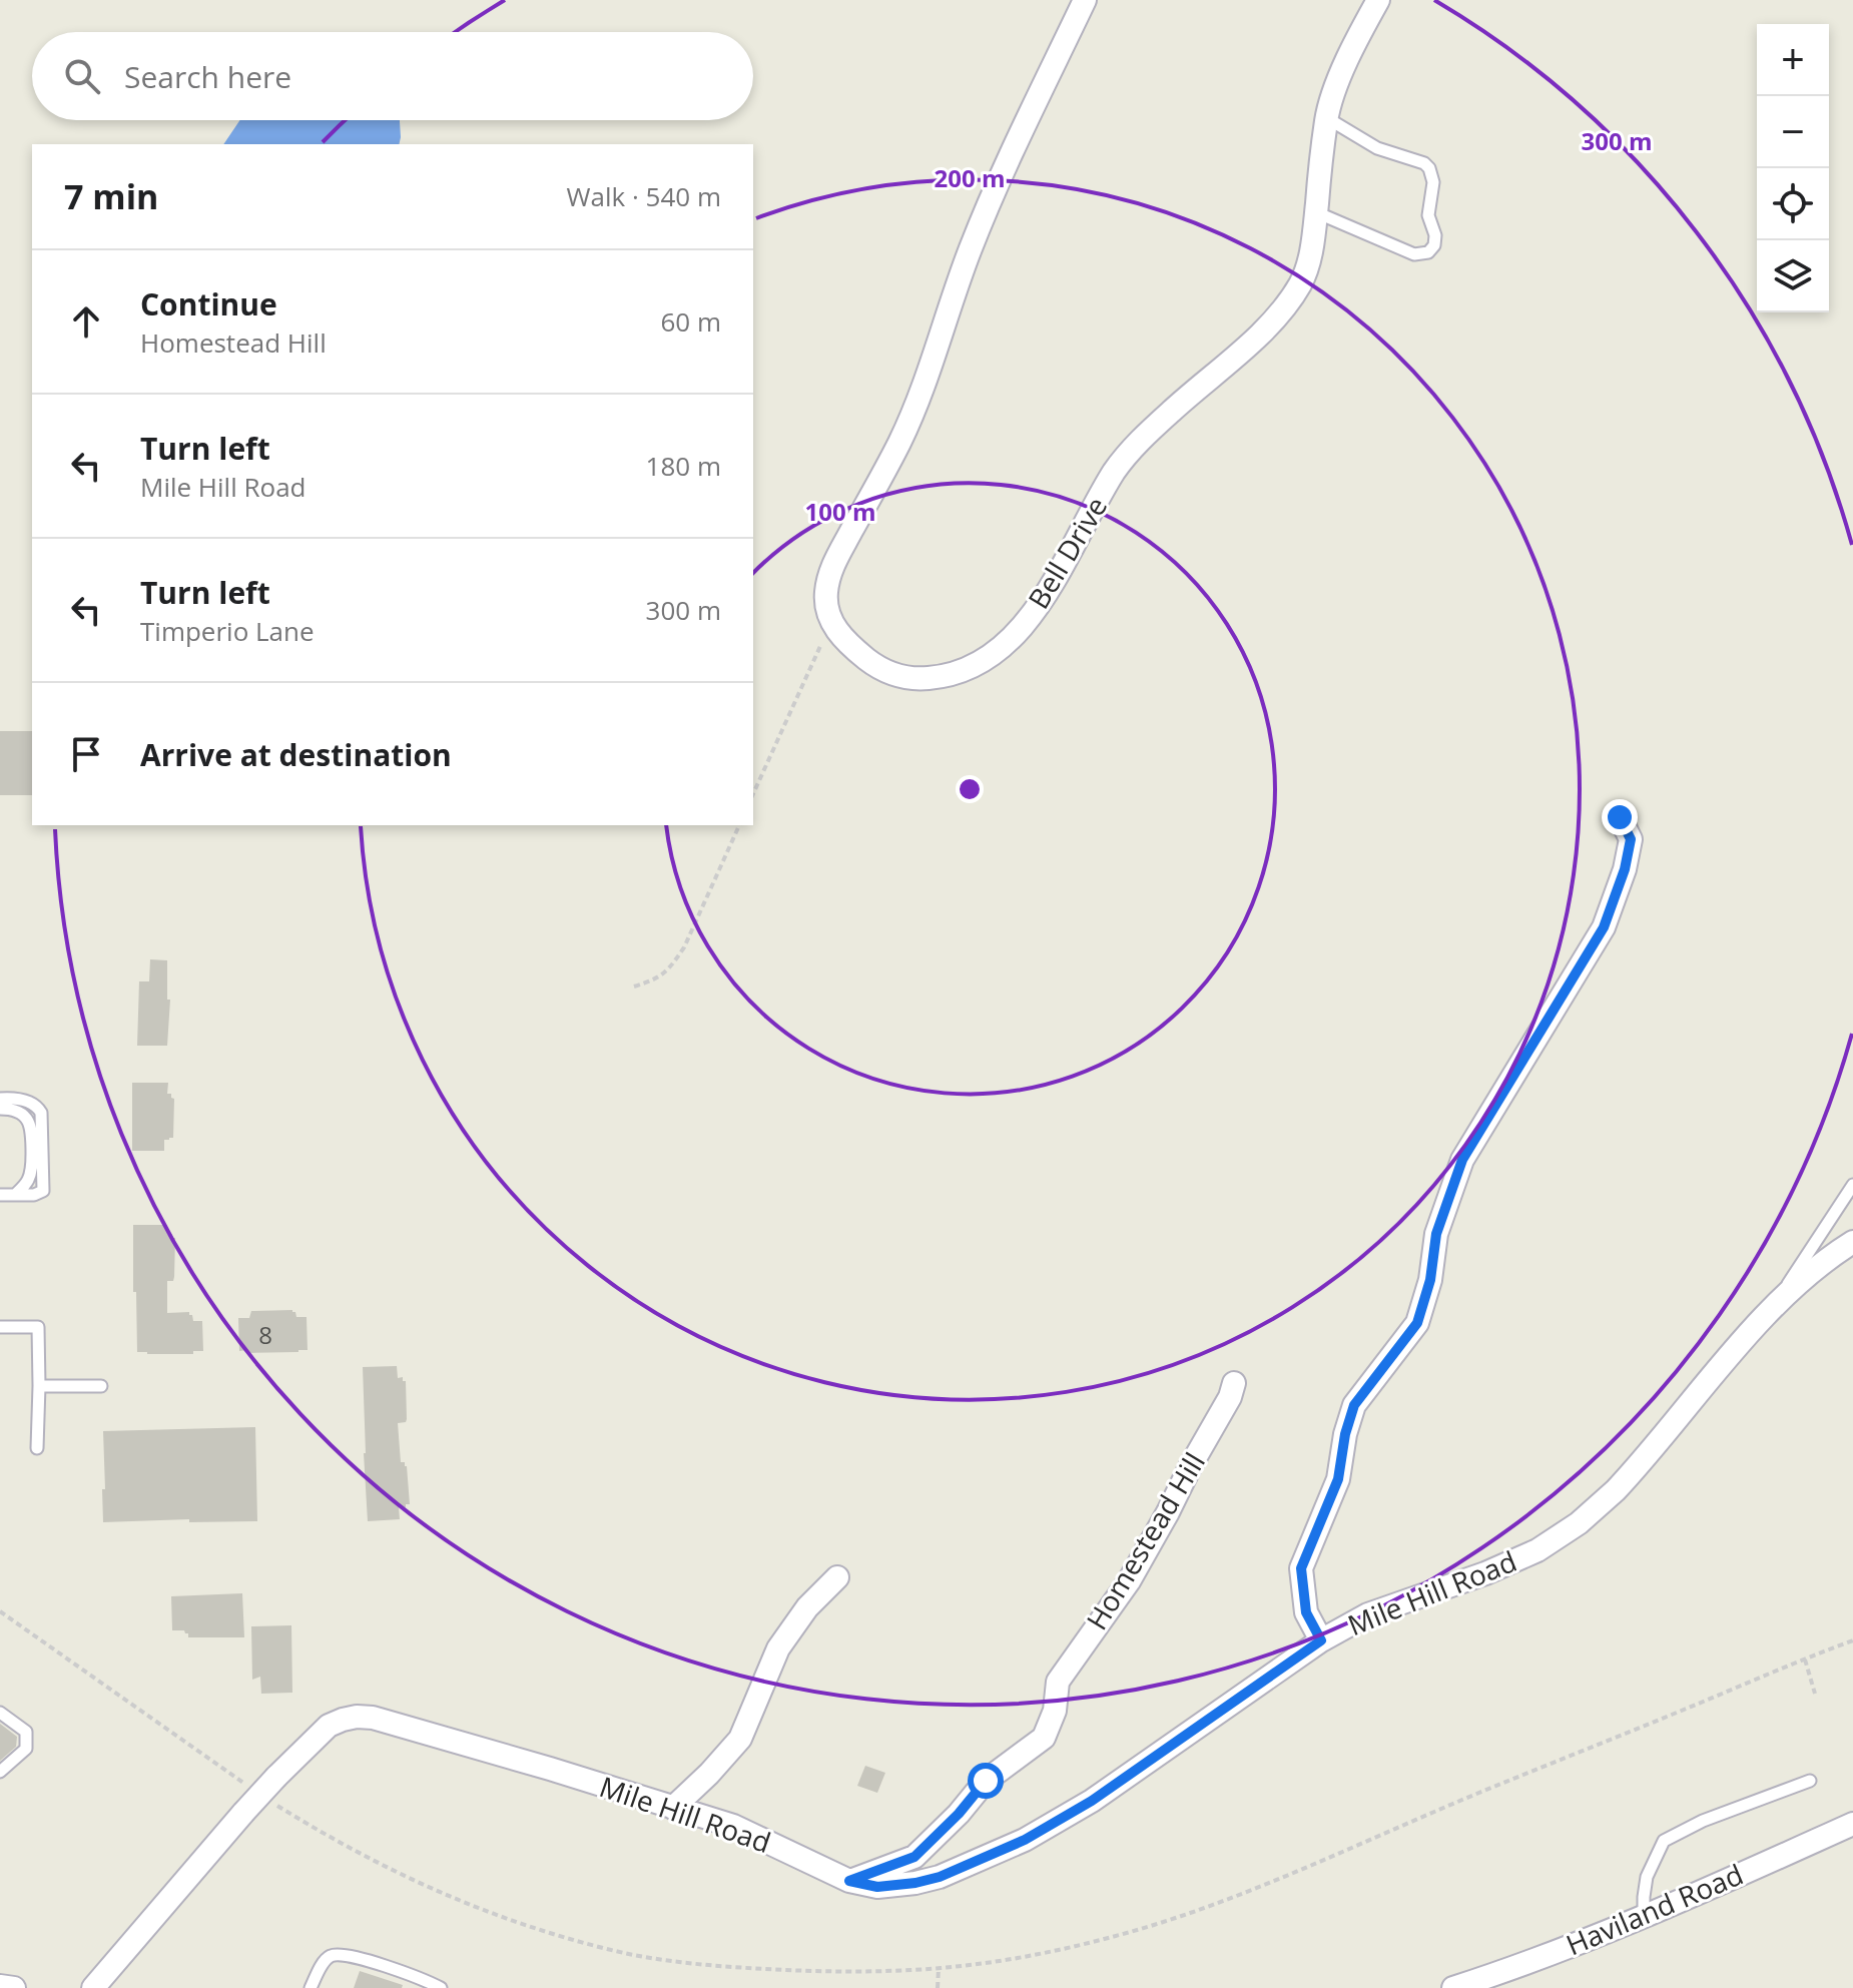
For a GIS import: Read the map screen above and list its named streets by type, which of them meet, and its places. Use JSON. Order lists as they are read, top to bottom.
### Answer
{
  "streets": {
    "street": [
      "Bell Drive",
      "Homestead Hill",
      "Mile Hill Road",
      "Haviland Road"
    ]
  },
  "crossings": [
    ["Homestead Hill", "Mile Hill Road"]
  ],
  "house_numbers": ["8"],
  "page": {
    "map_buttons": ["+", "−"],
    "search": "Search here",
    "heading": ["7 min", "Walk · 540 m"],
    "list": [
      ["Continue", "Homestead Hill", "60 m"],
      ["Turn left", "Mile Hill Road", "180 m"],
      ["Turn left", "Timperio Lane", "300 m"],
      "Arrive at destination"
    ]
  },
  "rings": ["300 m", "200 m", "100 m"]
}
